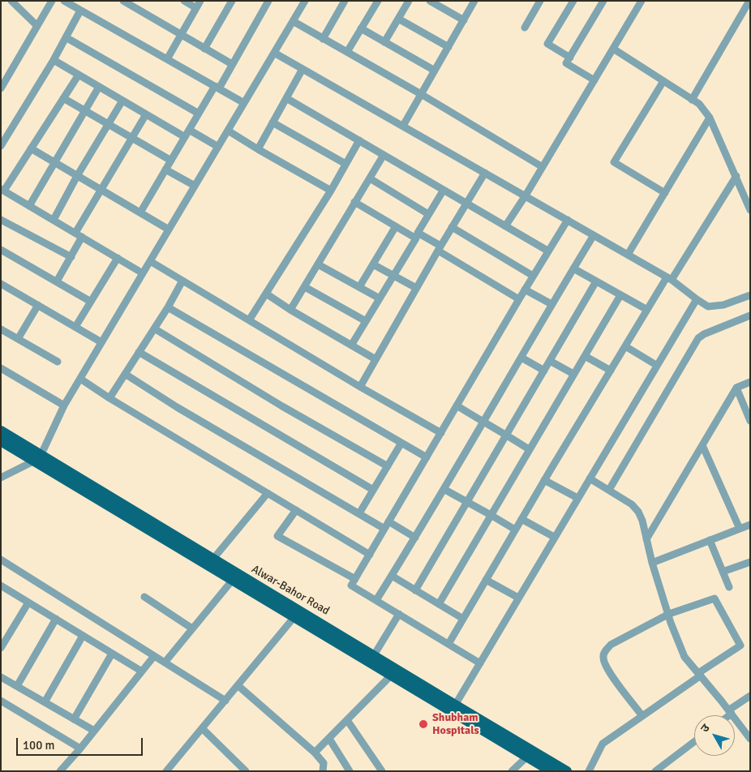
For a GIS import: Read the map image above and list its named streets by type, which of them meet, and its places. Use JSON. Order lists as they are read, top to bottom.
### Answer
{
  "streets": {
    "main road": ["Alwar-Bahor Road"]
  },
  "places": ["Shubham Hospitals"],
  "scale_bar": "100 m",
  "north": "top left"
}
